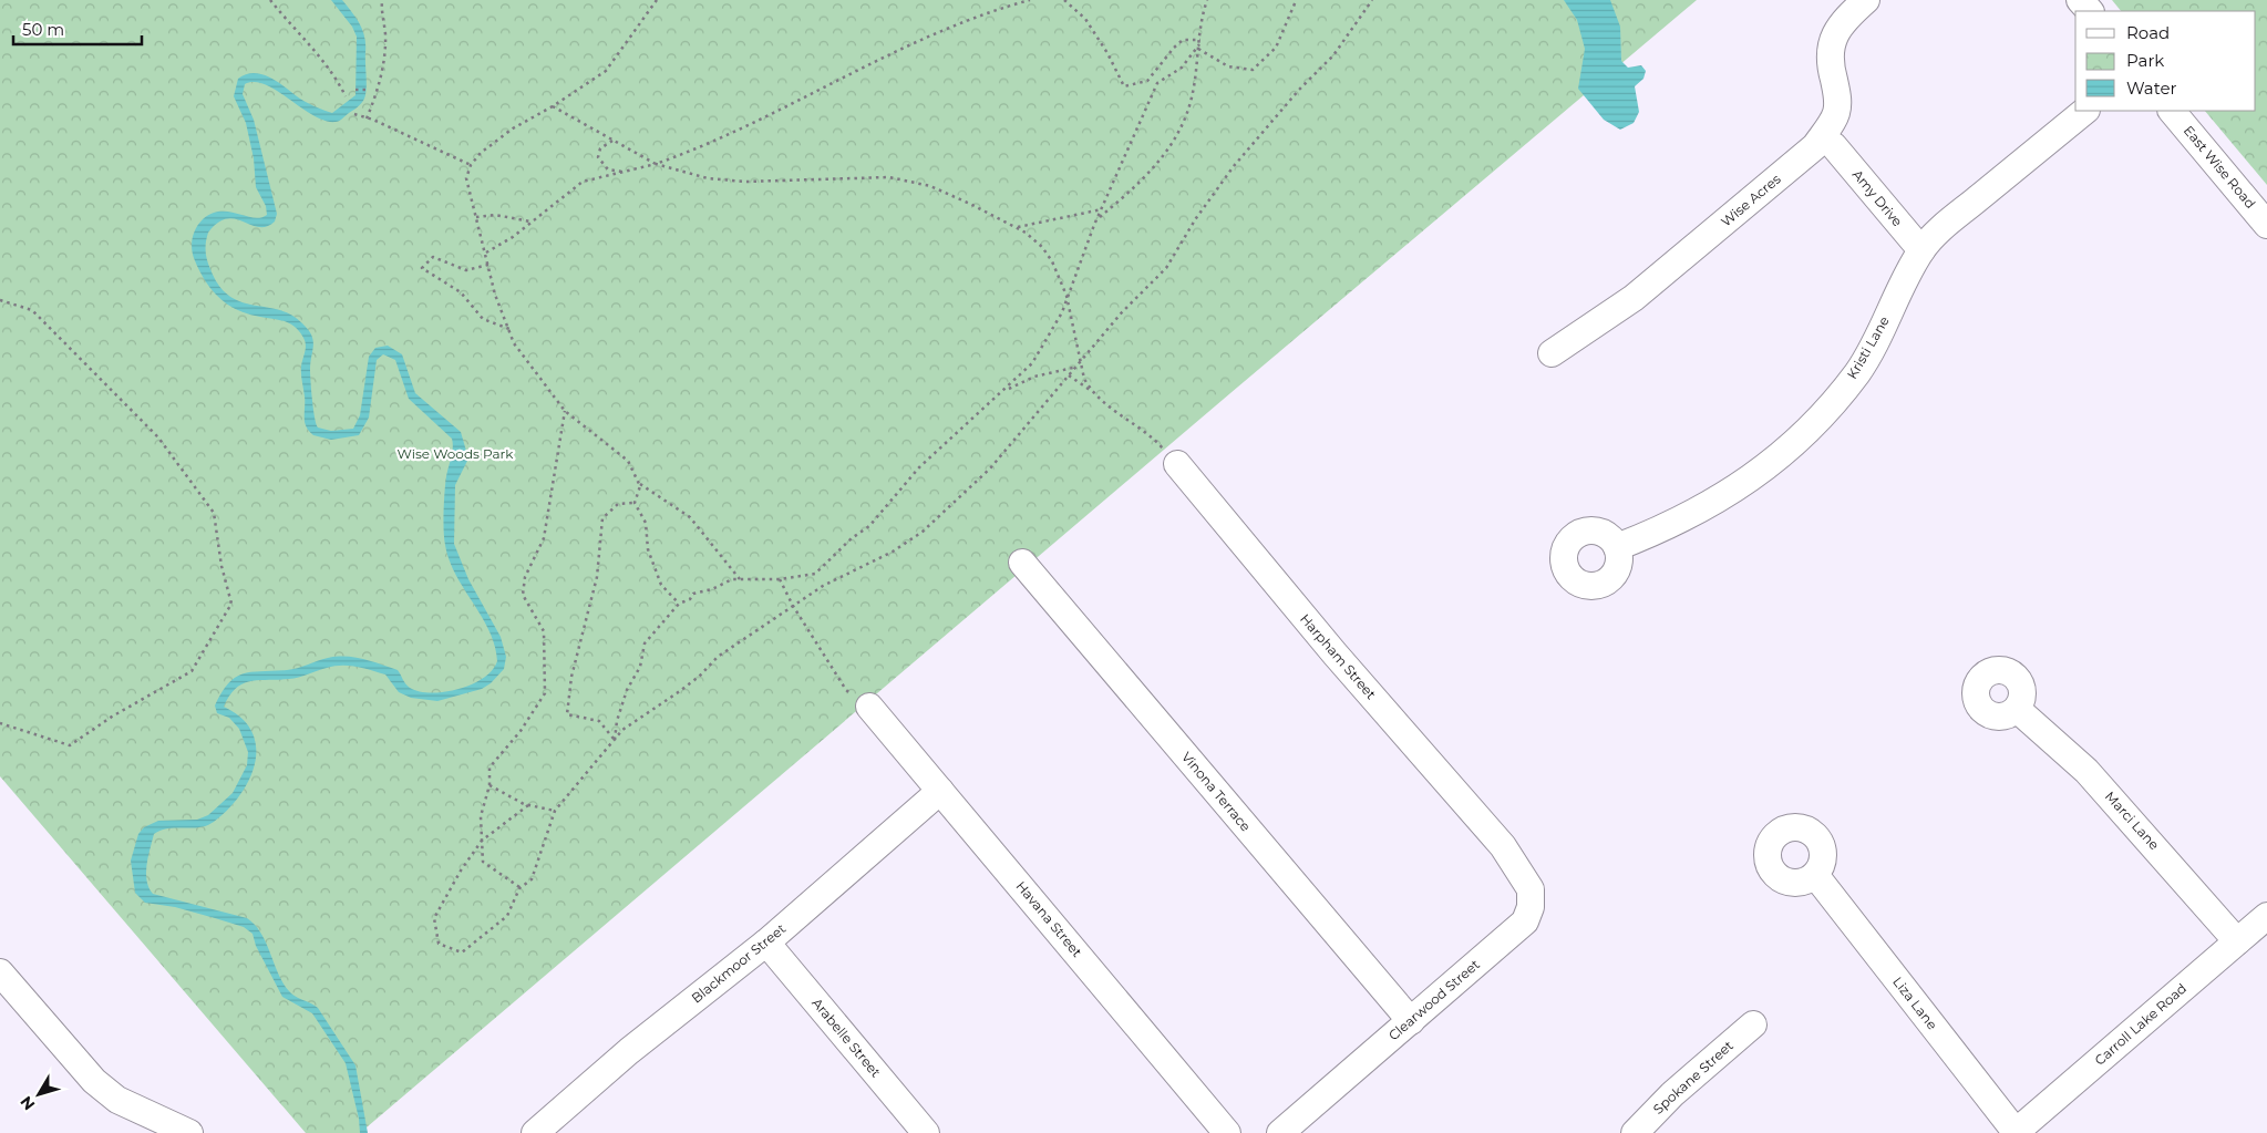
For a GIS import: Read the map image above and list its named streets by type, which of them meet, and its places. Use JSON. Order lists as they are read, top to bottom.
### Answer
{
  "streets": {
    "street": [
      "East Wise Road",
      "Amy Drive",
      "Wise Acres",
      "Kristi Lane",
      "Harpham Street",
      "Vinona Terrace",
      "Marci Lane",
      "Havana Street",
      "Blackmoor Street",
      "Clearwood Street",
      "Liza Lane",
      "Carroll Lake Road",
      "Arabelle Street",
      "Spokane Street"
    ]
  },
  "crossings": [
    ["Amy Drive", "Kristi Lane"],
    ["Harpham Street", "Clearwood Street"],
    ["Vinona Terrace", "Clearwood Street"],
    ["Marci Lane", "Carroll Lake Road"],
    ["Havana Street", "Blackmoor Street"],
    ["Blackmoor Street", "Arabelle Street"],
    ["Liza Lane", "Carroll Lake Road"]
  ],
  "parks": ["Wise Woods Park"],
  "legend": ["Road", "Park", "Water"],
  "scale_bar": "50 m",
  "north": "bottom left"
}
